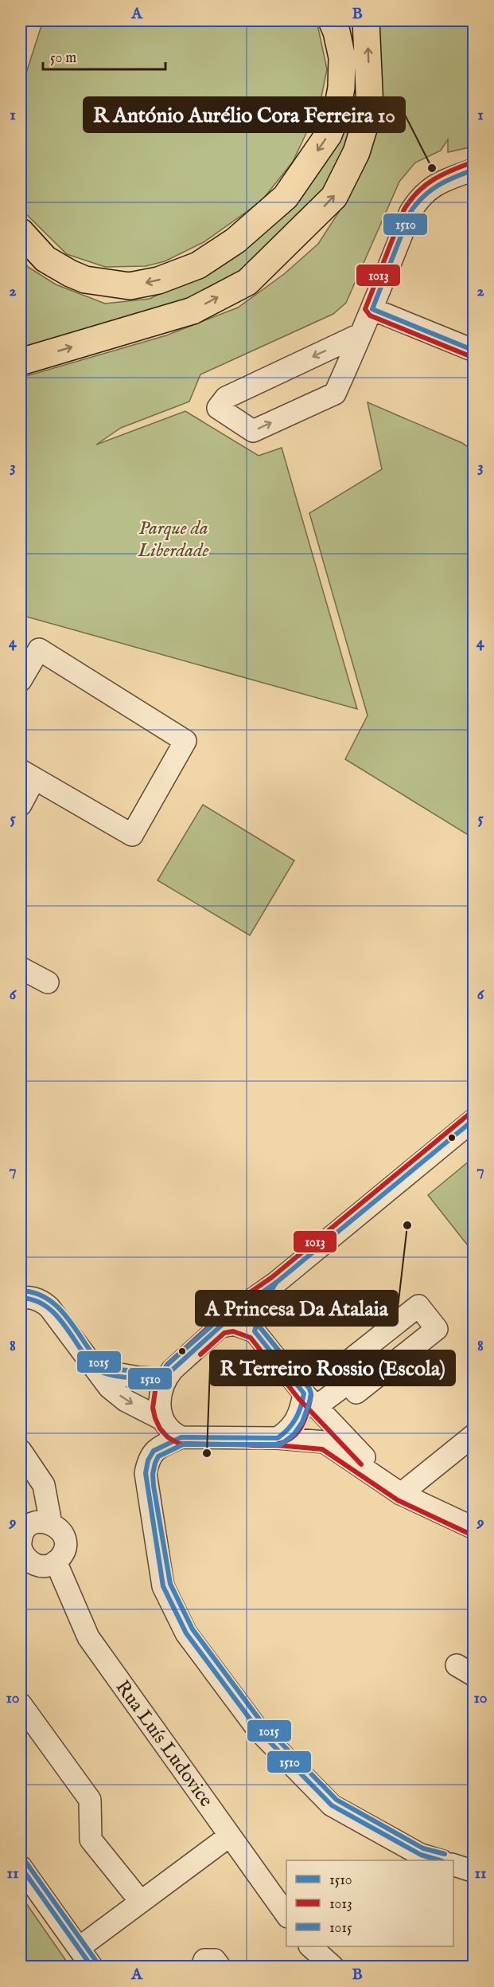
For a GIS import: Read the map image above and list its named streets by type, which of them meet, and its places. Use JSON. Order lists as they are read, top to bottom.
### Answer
{
  "streets": {
    "street": ["Rua Luís Ludovice"]
  },
  "parks": ["Parque da Liberdade"],
  "places": ["R António Aurélio Cora Ferreira 10", "A Princesa Da Atalaia", "R Terreiro Rossio (Escola)"],
  "lines": ["transit line 1013", "transit line 1510", "transit line 1015"],
  "legend": ["1510", "1013", "1015"],
  "scale_bar": "50 m",
  "grid": {
    "columns": ["A", "B"],
    "rows": [
      "1",
      "2",
      "3",
      "4",
      "5",
      "6",
      "7",
      "8",
      "9",
      "10",
      "11"
    ]
  }
}
